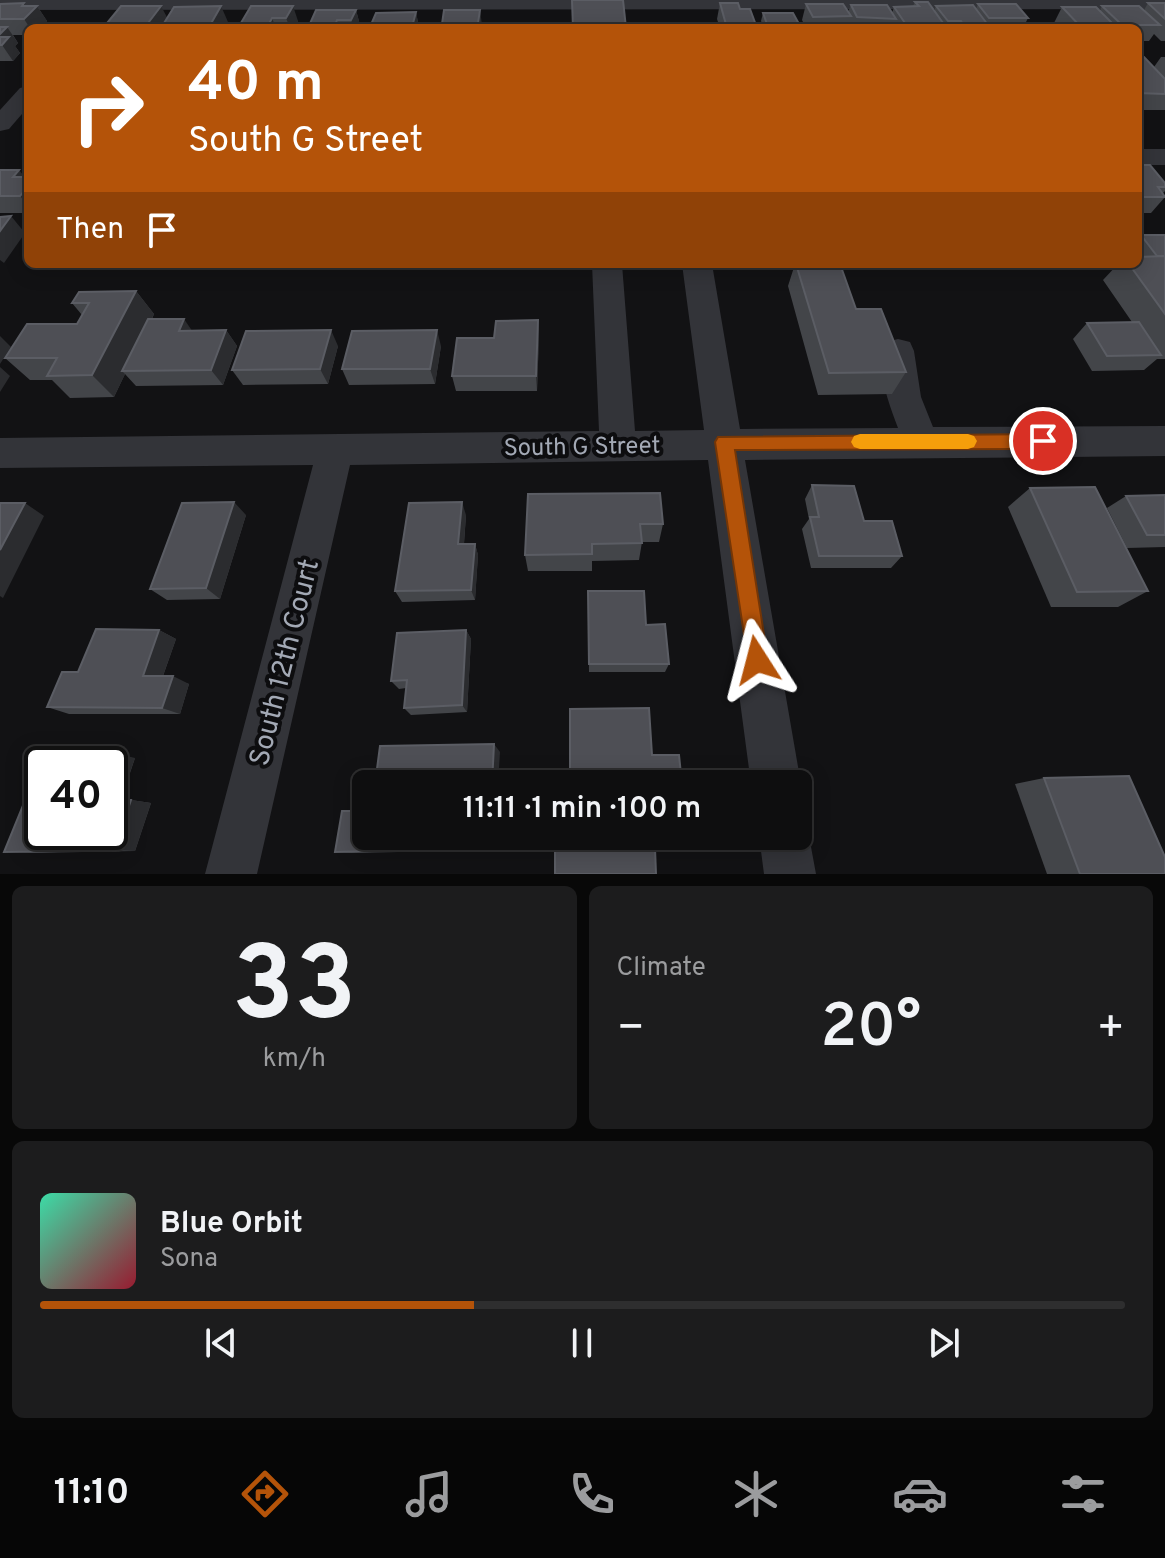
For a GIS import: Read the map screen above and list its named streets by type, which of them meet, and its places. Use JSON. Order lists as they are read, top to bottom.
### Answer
{
  "streets": {
    "street": ["South G Street", "South 12th Court"]
  },
  "crossings": [
    ["South G Street", "South 12th Court"]
  ],
  "page": {
    "turn": ["40 m", "South G Street"],
    "then": "Then",
    "limit": "40",
    "trip": "11:11 · 1 min · 100 m",
    "tile": [
      ["33", "km/h"],
      "Climate"
    ],
    "heat": ["−", "20°", "+"],
    "song": ["Blue Orbit", "Sona"],
    "tabs": "11:10"
  }
}
